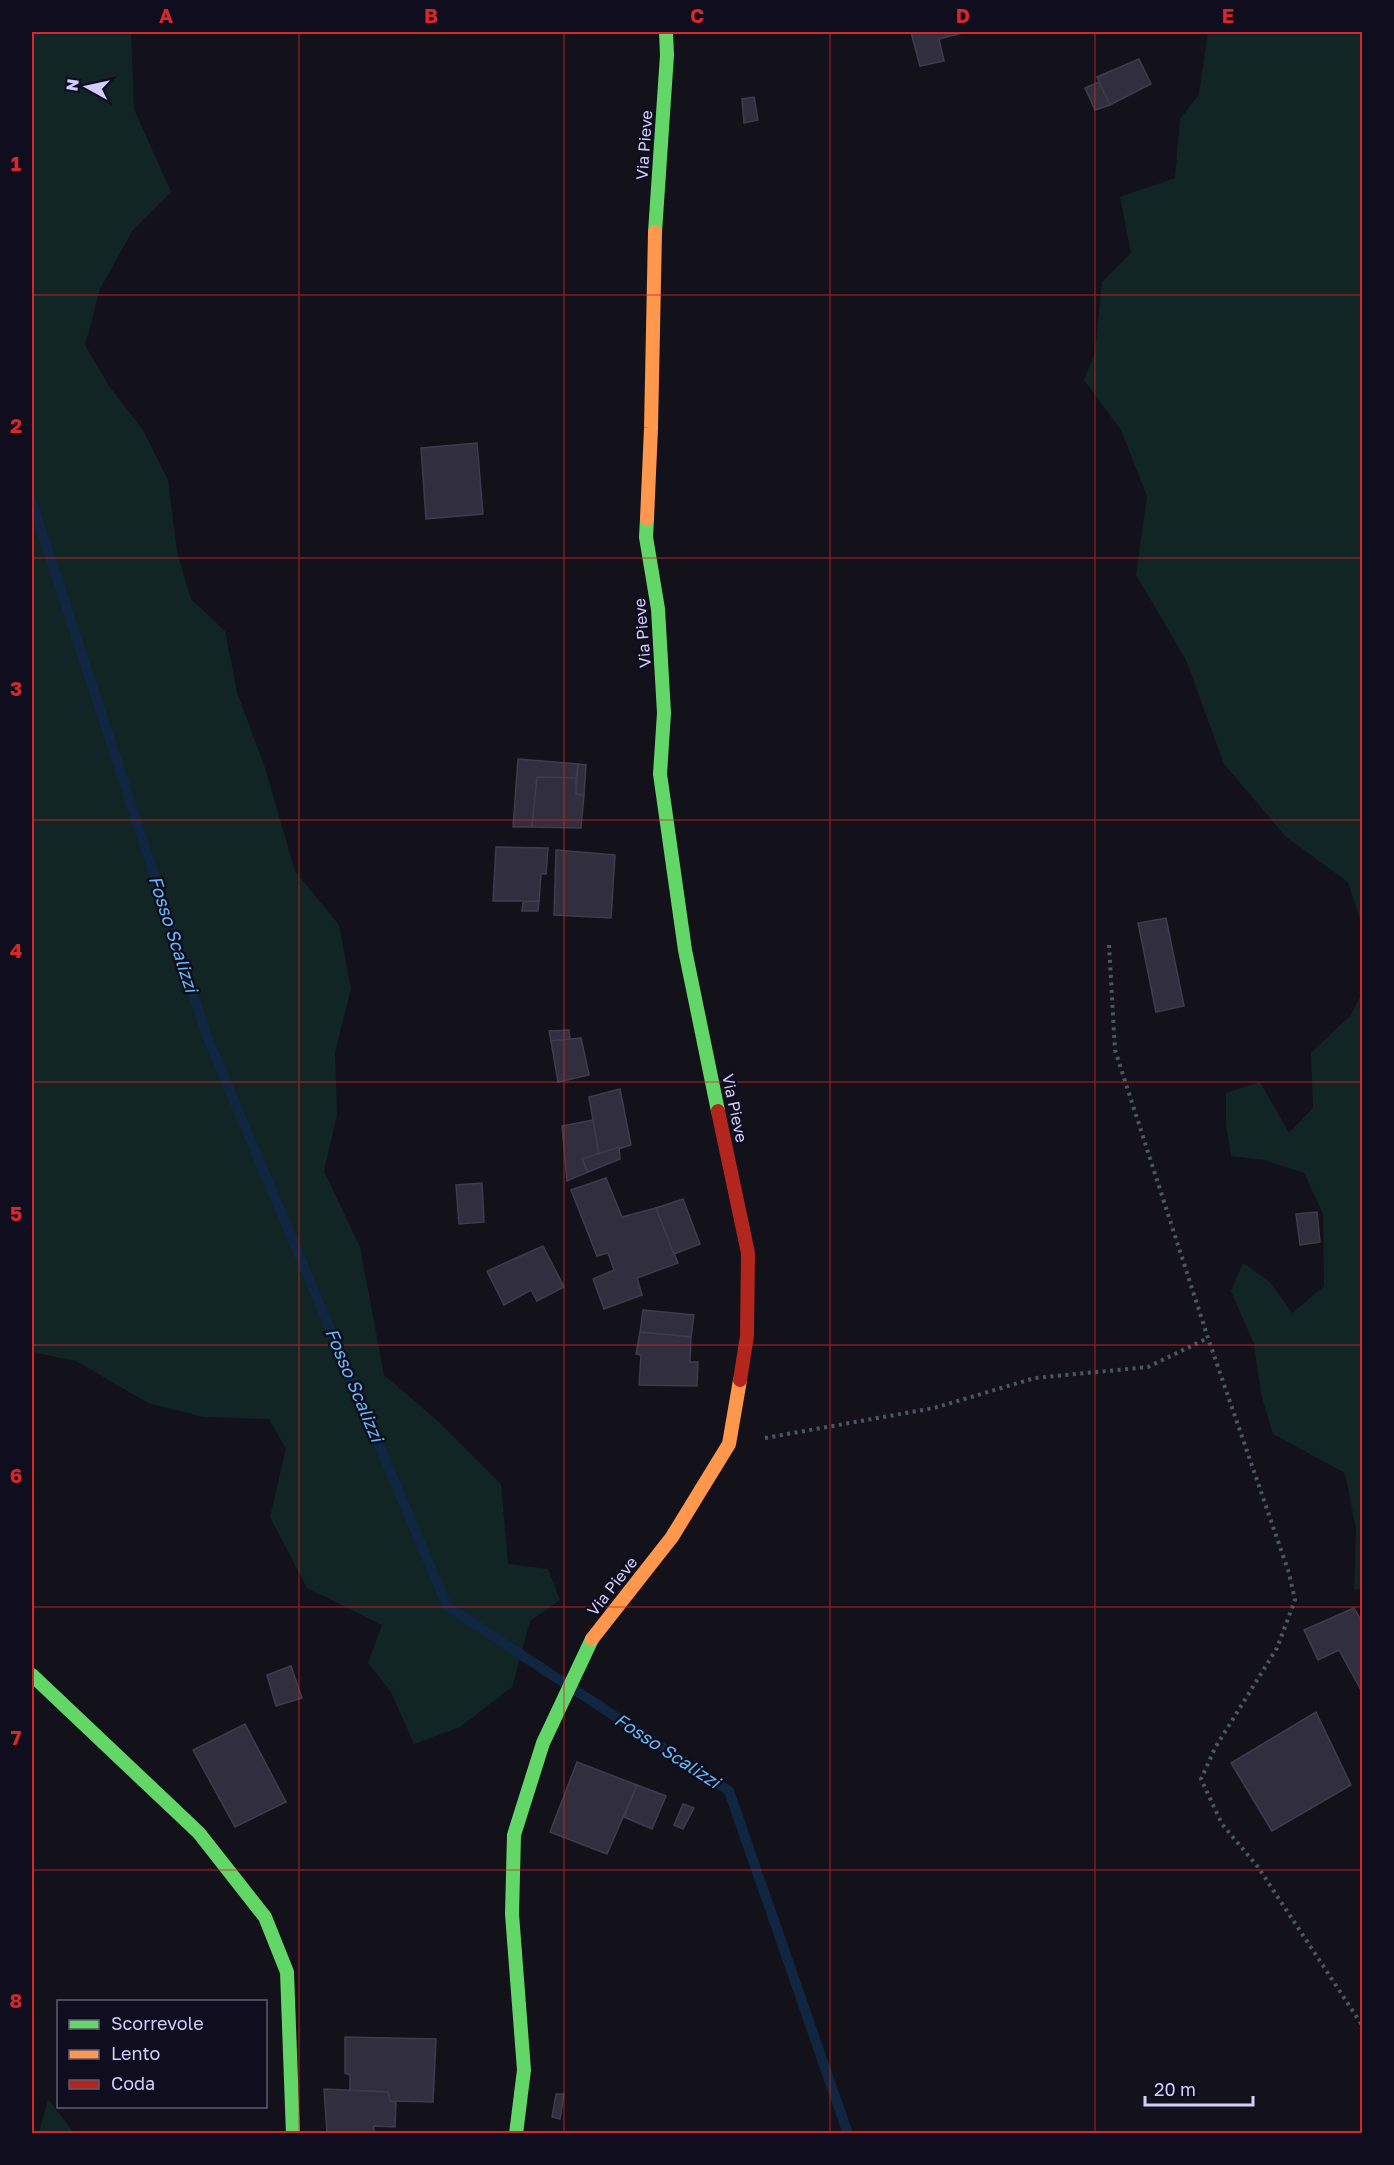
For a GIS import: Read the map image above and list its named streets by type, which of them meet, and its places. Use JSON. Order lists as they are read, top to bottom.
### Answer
{
  "streets": {
    "street": ["Via Pieve"]
  },
  "water": ["Fosso Scalizzi"],
  "legend": ["Scorrevole", "Lento", "Coda"],
  "scale_bar": "20 m",
  "north": "left",
  "grid": {
    "columns": [
      "A",
      "B",
      "C",
      "D",
      "E"
    ],
    "rows": [
      "1",
      "2",
      "3",
      "4",
      "5",
      "6",
      "7",
      "8"
    ]
  }
}
